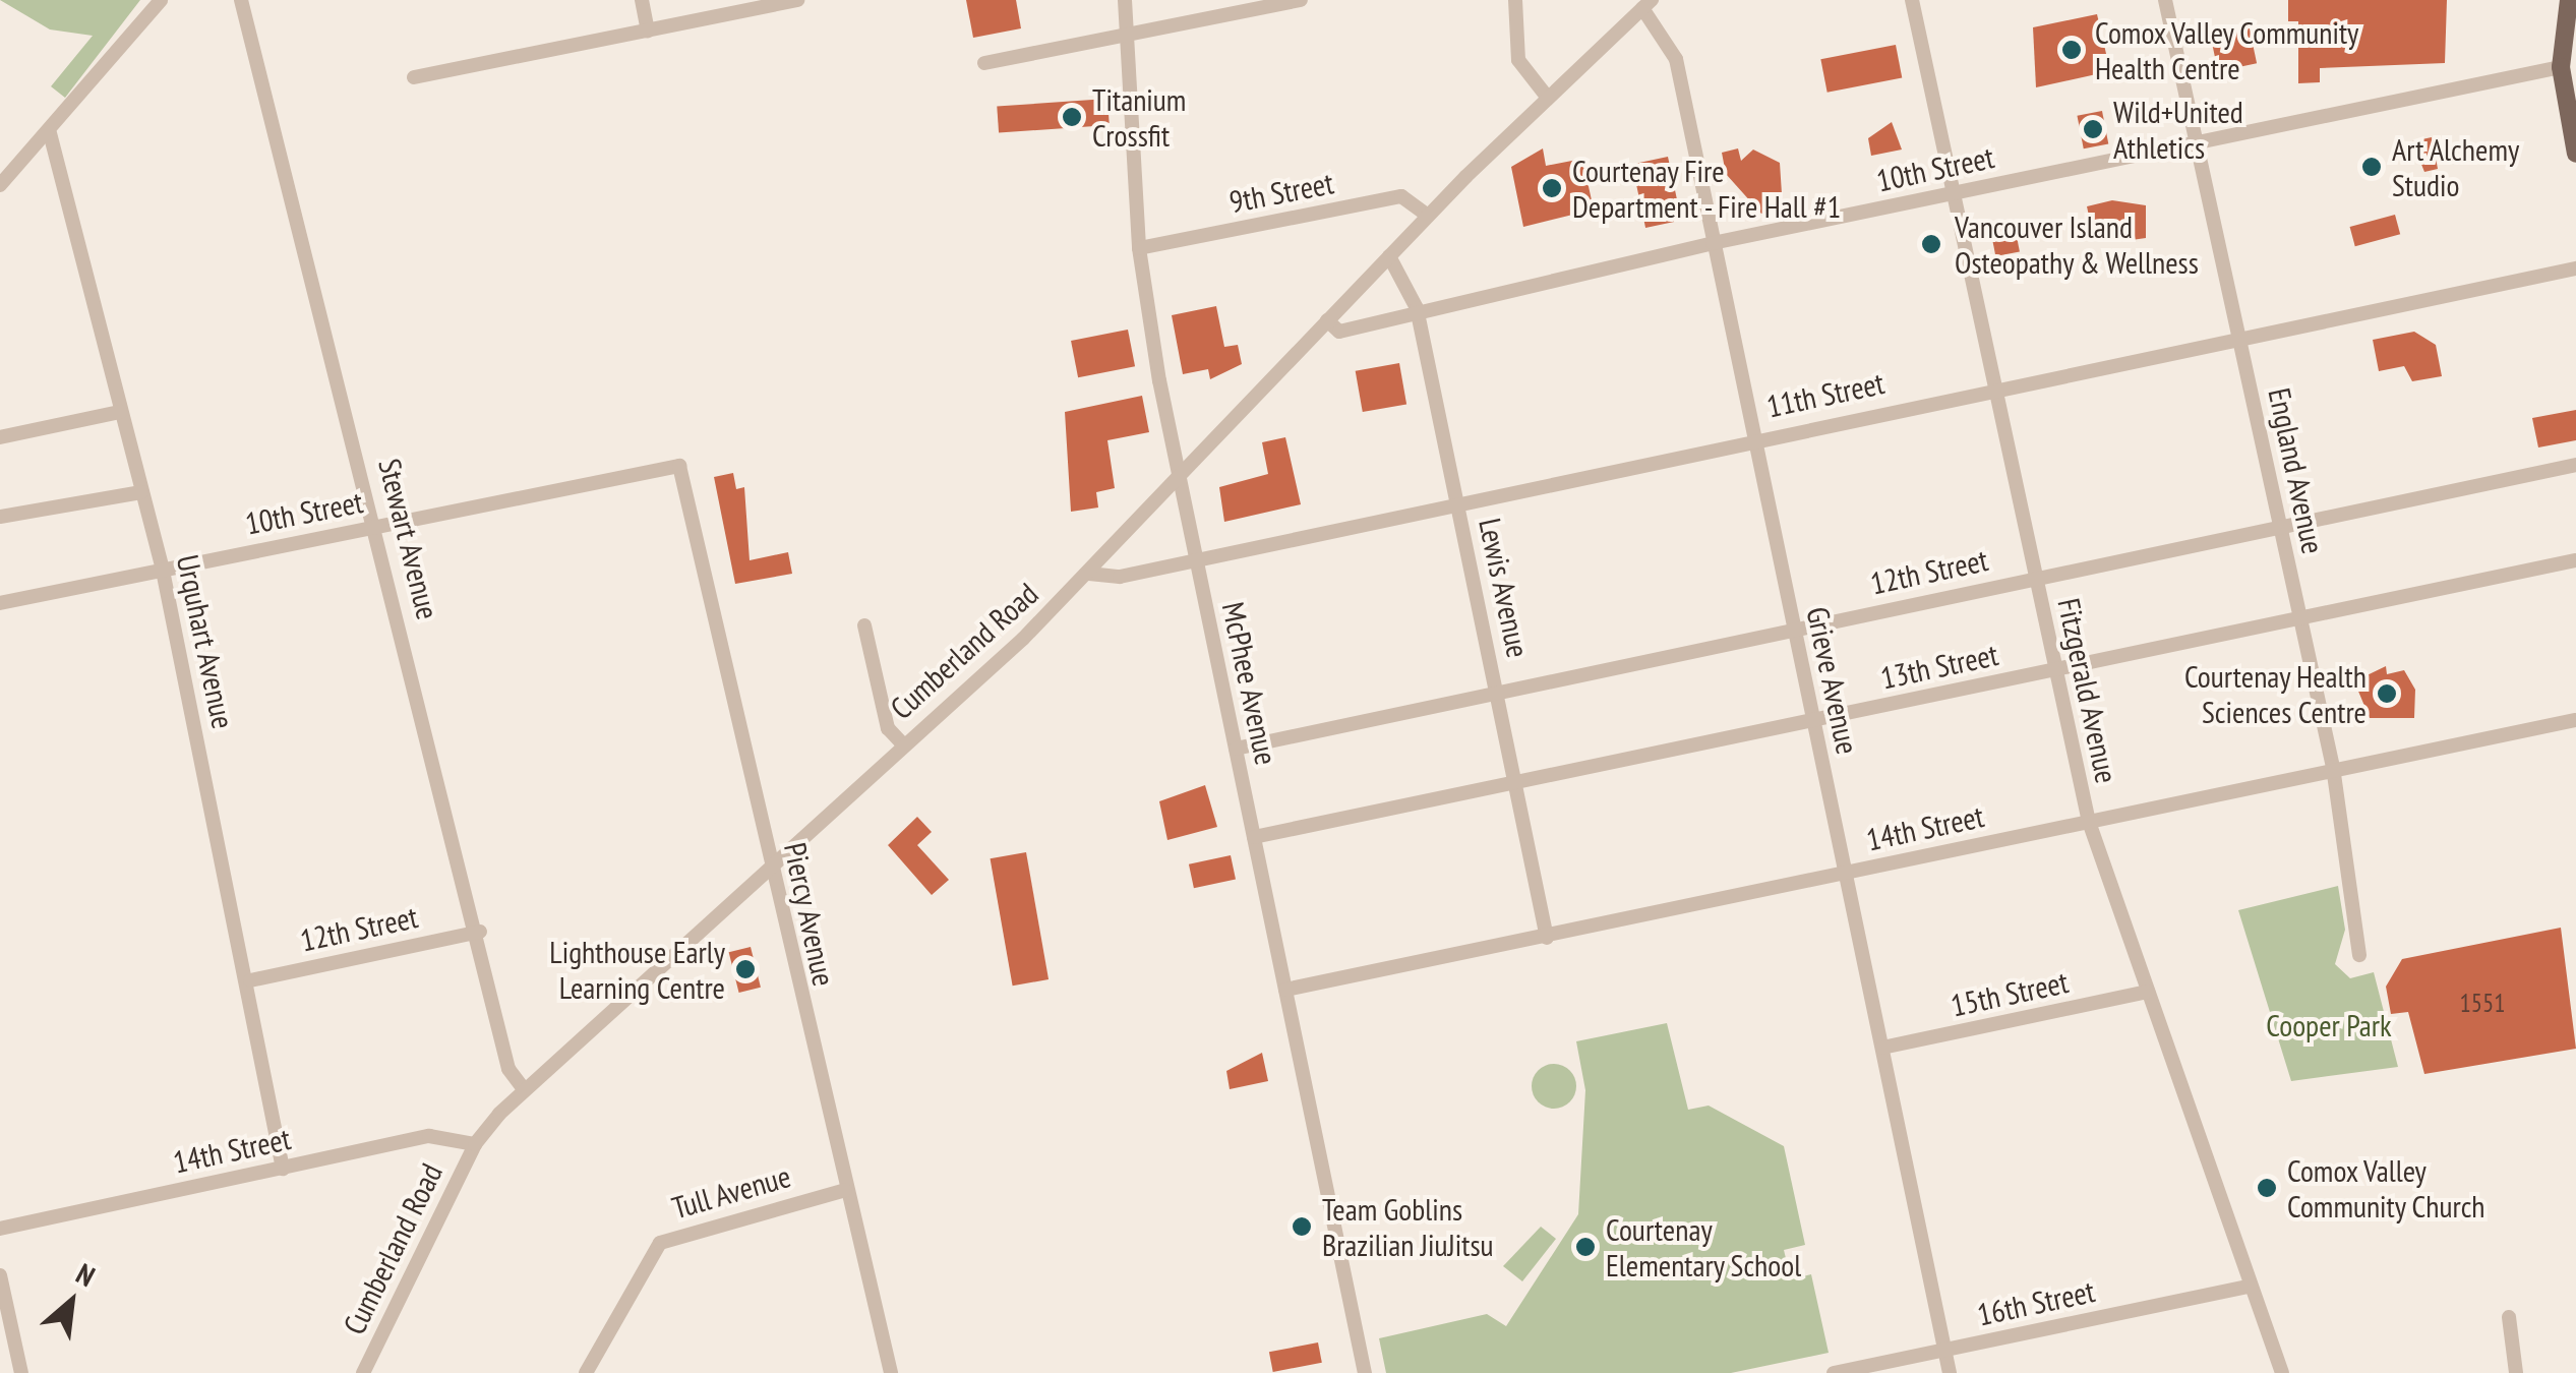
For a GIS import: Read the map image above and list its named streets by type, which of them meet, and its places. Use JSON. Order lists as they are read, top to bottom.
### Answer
{
  "streets": {
    "street": [
      "10th Street",
      "9th Street",
      "11th Street",
      "England Avenue",
      "Stewart Avenue",
      "12th Street",
      "Lewis Avenue",
      "Urquhart Avenue",
      "Cumberland Road",
      "13th Street",
      "Grieve Avenue",
      "McPhee Avenue",
      "Fitzgerald Avenue",
      "14th Street",
      "Piercy Avenue",
      "15th Street",
      "Tull Avenue",
      "16th Street"
    ]
  },
  "crossings": [
    ["10th Street", "England Avenue"],
    ["10th Street", "Stewart Avenue"],
    ["10th Street", "Lewis Avenue"],
    ["10th Street", "Urquhart Avenue"],
    ["10th Street", "Cumberland Road"],
    ["10th Street", "Grieve Avenue"],
    ["10th Street", "Fitzgerald Avenue"],
    ["10th Street", "Piercy Avenue"],
    ["9th Street", "Cumberland Road"],
    ["9th Street", "McPhee Avenue"],
    ["11th Street", "England Avenue"],
    ["11th Street", "Lewis Avenue"],
    ["11th Street", "Cumberland Road"],
    ["11th Street", "Grieve Avenue"],
    ["11th Street", "McPhee Avenue"],
    ["11th Street", "Fitzgerald Avenue"],
    ["England Avenue", "12th Street"],
    ["England Avenue", "13th Street"],
    ["England Avenue", "14th Street"],
    ["Stewart Avenue", "12th Street"],
    ["Stewart Avenue", "Cumberland Road"],
    ["12th Street", "Lewis Avenue"],
    ["12th Street", "Urquhart Avenue"],
    ["12th Street", "Grieve Avenue"],
    ["12th Street", "McPhee Avenue"],
    ["12th Street", "Fitzgerald Avenue"],
    ["Lewis Avenue", "Cumberland Road"],
    ["Lewis Avenue", "13th Street"],
    ["Lewis Avenue", "14th Street"],
    ["Urquhart Avenue", "14th Street"],
    ["Cumberland Road", "Grieve Avenue"],
    ["Cumberland Road", "McPhee Avenue"],
    ["Cumberland Road", "14th Street"],
    ["Cumberland Road", "Piercy Avenue"],
    ["13th Street", "Grieve Avenue"],
    ["13th Street", "McPhee Avenue"],
    ["13th Street", "Fitzgerald Avenue"],
    ["Grieve Avenue", "14th Street"],
    ["Grieve Avenue", "15th Street"],
    ["Grieve Avenue", "16th Street"],
    ["McPhee Avenue", "14th Street"],
    ["Fitzgerald Avenue", "14th Street"],
    ["Fitzgerald Avenue", "15th Street"],
    ["Fitzgerald Avenue", "16th Street"],
    ["Piercy Avenue", "Tull Avenue"]
  ],
  "parks": ["Cooper Park"],
  "places": [
    "Comox Valley Community Health Centre",
    "Titanium Crossfit",
    "Wild+United Athletics",
    "Art Alchemy Studio",
    "Courtenay Fire Department - Fire Hall #1",
    "Vancouver Island Osteopathy & Wellness",
    "Courtenay Health Sciences Centre",
    "Lighthouse Early Learning Centre",
    "Comox Valley Community Church",
    "Team Goblins Brazilian JiuJitsu",
    "Courtenay Elementary School"
  ],
  "house_numbers": ["1551"],
  "north": "top right"
}
